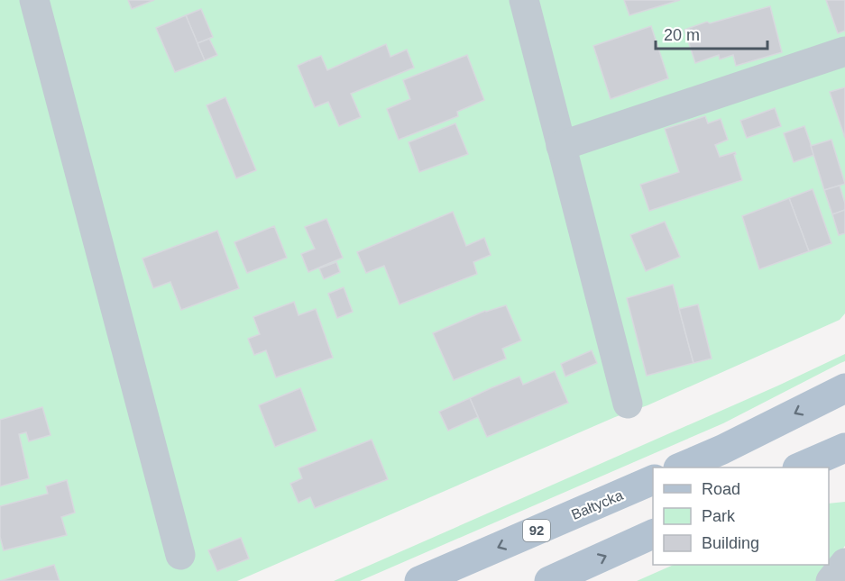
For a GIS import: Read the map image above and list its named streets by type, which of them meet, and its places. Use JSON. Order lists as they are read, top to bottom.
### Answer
{
  "streets": {
    "main road": ["Bałtycka", "92"]
  },
  "legend": ["Road", "Park", "Building"],
  "scale_bar": "20 m"
}
